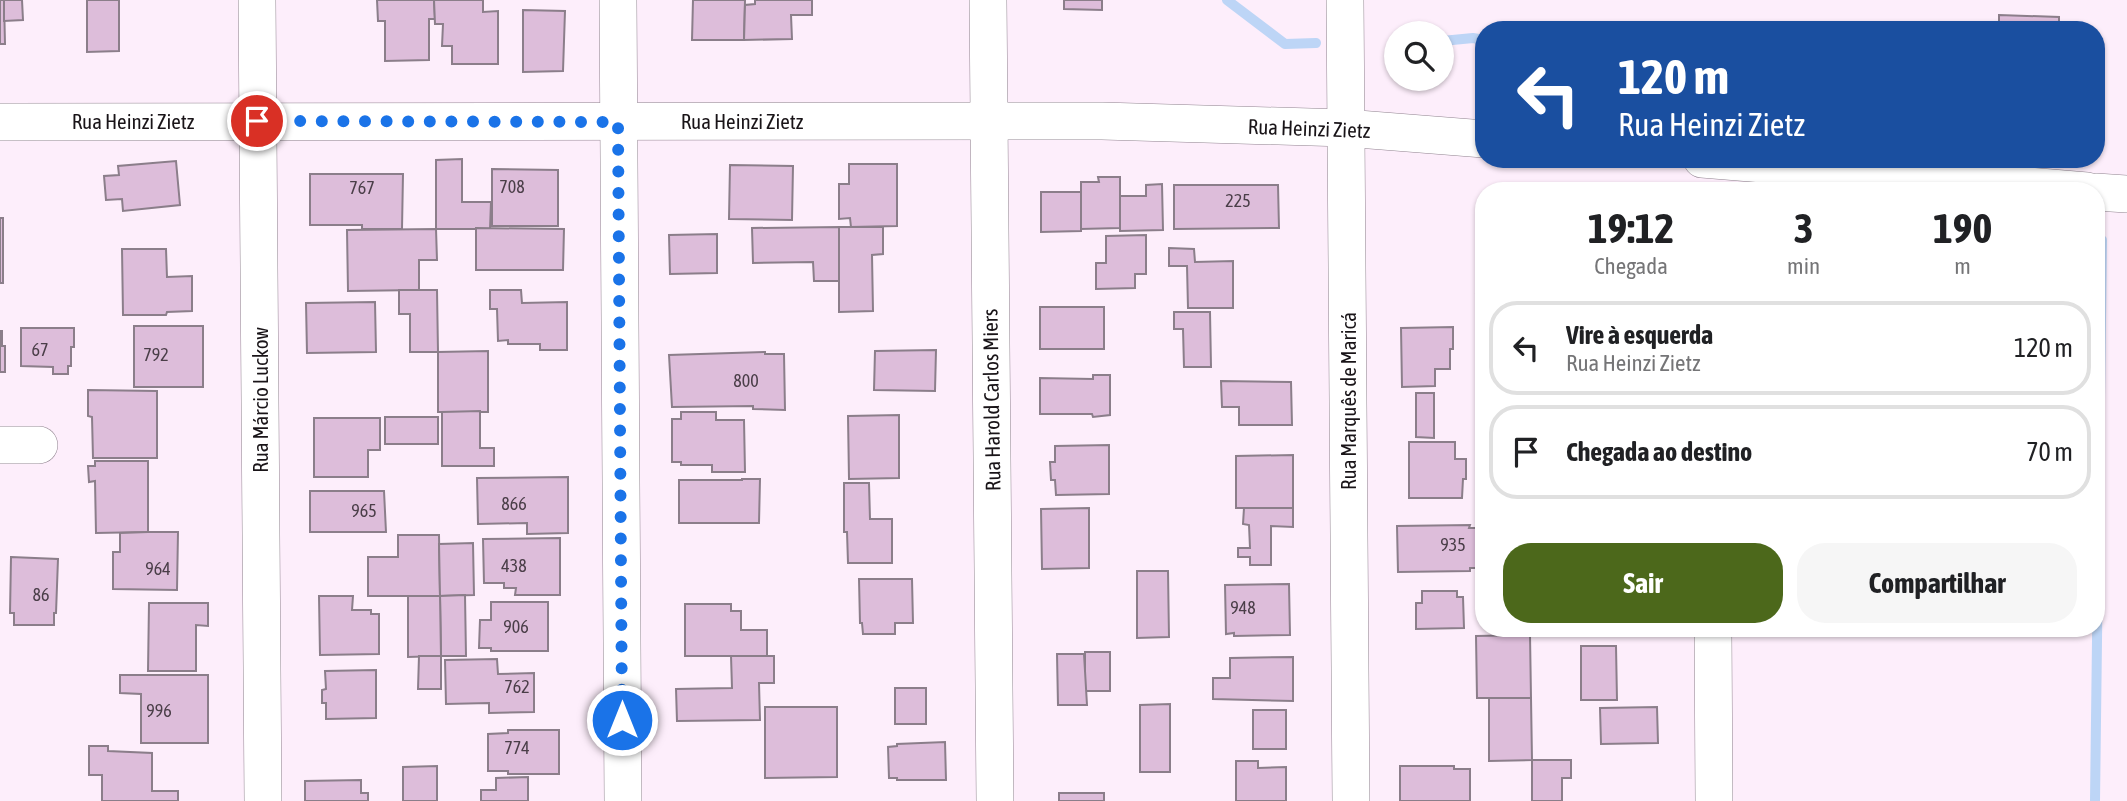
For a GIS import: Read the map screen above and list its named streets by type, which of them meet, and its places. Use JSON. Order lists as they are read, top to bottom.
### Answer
{
  "streets": {
    "street": [
      "Rua Heinzi Zietz",
      "Rua Márcio Luckow",
      "Rua Harold Carlos Miers",
      "Rua Marquês de Maricá"
    ]
  },
  "crossings": [
    ["Rua Heinzi Zietz", "Rua Márcio Luckow"],
    ["Rua Heinzi Zietz", "Rua Harold Carlos Miers"],
    ["Rua Heinzi Zietz", "Rua Marquês de Maricá"]
  ],
  "house_numbers": [
    "708",
    "767",
    "225",
    "67",
    "792",
    "800",
    "866",
    "965",
    "935",
    "438",
    "964",
    "86",
    "948",
    "906",
    "762",
    "996",
    "774"
  ],
  "page": {
    "turn": ["120 m", "Rua Heinzi Zietz"],
    "eta": [
      "19:12",
      "Chegada",
      "3",
      "min",
      "190",
      "m"
    ],
    "list": [
      {
        "name": "Vire à esquerda",
        "note": "Rua Heinzi Zietz",
        "value": "120 m"
      },
      {
        "name": "Chegada ao destino",
        "value": "70 m"
      }
    ],
    "buttons": ["Sair", "Compartilhar"]
  }
}
